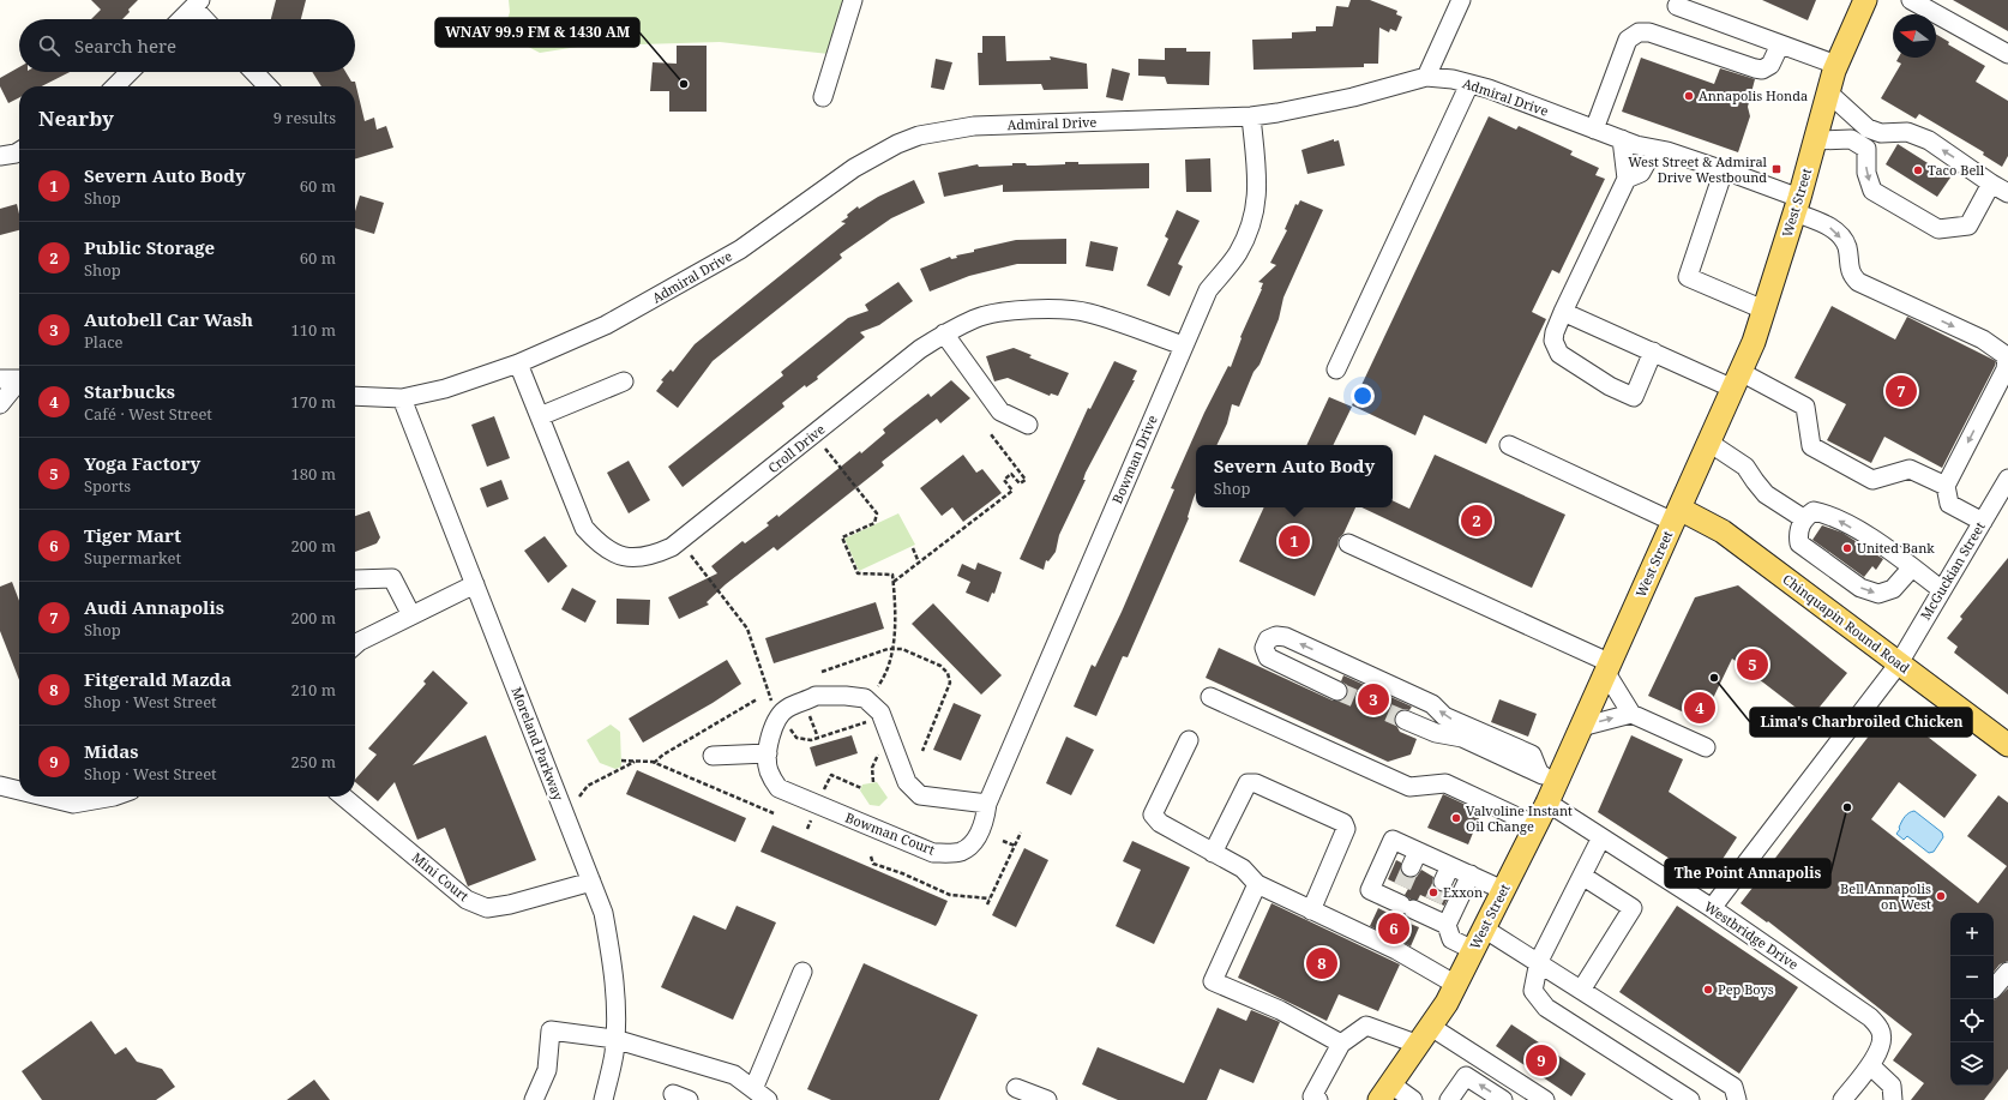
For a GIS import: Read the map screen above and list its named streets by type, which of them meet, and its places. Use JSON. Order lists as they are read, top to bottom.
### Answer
{
  "streets": {
    "main road": ["West Street", "Chinquapin Round Road"],
    "street": [
      "Admiral Drive",
      "Croll Drive",
      "Bowman Drive",
      "McGuckian Street",
      "Moreland Parkway",
      "Bowman Court",
      "Mini Court",
      "Westbridge Drive"
    ]
  },
  "crossings": [
    ["Admiral Drive", "West Street"],
    ["Admiral Drive", "Croll Drive"],
    ["Admiral Drive", "Bowman Drive"],
    ["Admiral Drive", "Moreland Parkway"],
    ["West Street", "Chinquapin Round Road"],
    ["West Street", "Westbridge Drive"],
    ["Croll Drive", "Bowman Drive"],
    ["Bowman Drive", "Bowman Court"],
    ["McGuckian Street", "Chinquapin Round Road"],
    ["McGuckian Street", "Westbridge Drive"],
    ["Moreland Parkway", "Mini Court"]
  ],
  "places": {
    "other": [
      "WNAV 99.9 FM & 1430 AM",
      "Annapolis Honda",
      "Taco Bell",
      "United Bank",
      "Lima's Charbroiled Chicken",
      "The Point Annapolis",
      "Valvoline Instant Oil Change",
      "Exxon",
      "Bell Annapolis on West",
      "Pep Boys"
    ],
    "transit": ["West Street & Admiral Drive Westbound"]
  },
  "north": "left",
  "page": {
    "search": "Search here",
    "heading": ["Nearby", "9 results"],
    "list": [
      {
        "mark": "1",
        "name": "Severn Auto Body",
        "note": "Shop",
        "value": "60 m"
      },
      {
        "mark": "2",
        "name": "Public Storage",
        "note": "Shop",
        "value": "60 m"
      },
      {
        "mark": "3",
        "name": "Autobell Car Wash",
        "note": "Place",
        "value": "110 m"
      },
      {
        "mark": "4",
        "name": "Starbucks",
        "note": "Café · West Street",
        "value": "170 m"
      },
      {
        "mark": "5",
        "name": "Yoga Factory",
        "note": "Sports",
        "value": "180 m"
      },
      {
        "mark": "6",
        "name": "Tiger Mart",
        "note": "Supermarket",
        "value": "200 m"
      },
      {
        "mark": "7",
        "name": "Audi Annapolis",
        "note": "Shop",
        "value": "200 m"
      },
      {
        "mark": "8",
        "name": "Fitgerald Mazda",
        "note": "Shop · West Street",
        "value": "210 m"
      },
      {
        "mark": "9",
        "name": "Midas",
        "note": "Shop · West Street",
        "value": "250 m"
      }
    ],
    "pins": [
      "7",
      "2",
      "1",
      "5",
      "3",
      "4",
      "6",
      "8",
      "9"
    ],
    "popup": ["Severn Auto Body", "Shop"],
    "map_buttons": ["+", "−"]
  }
}
